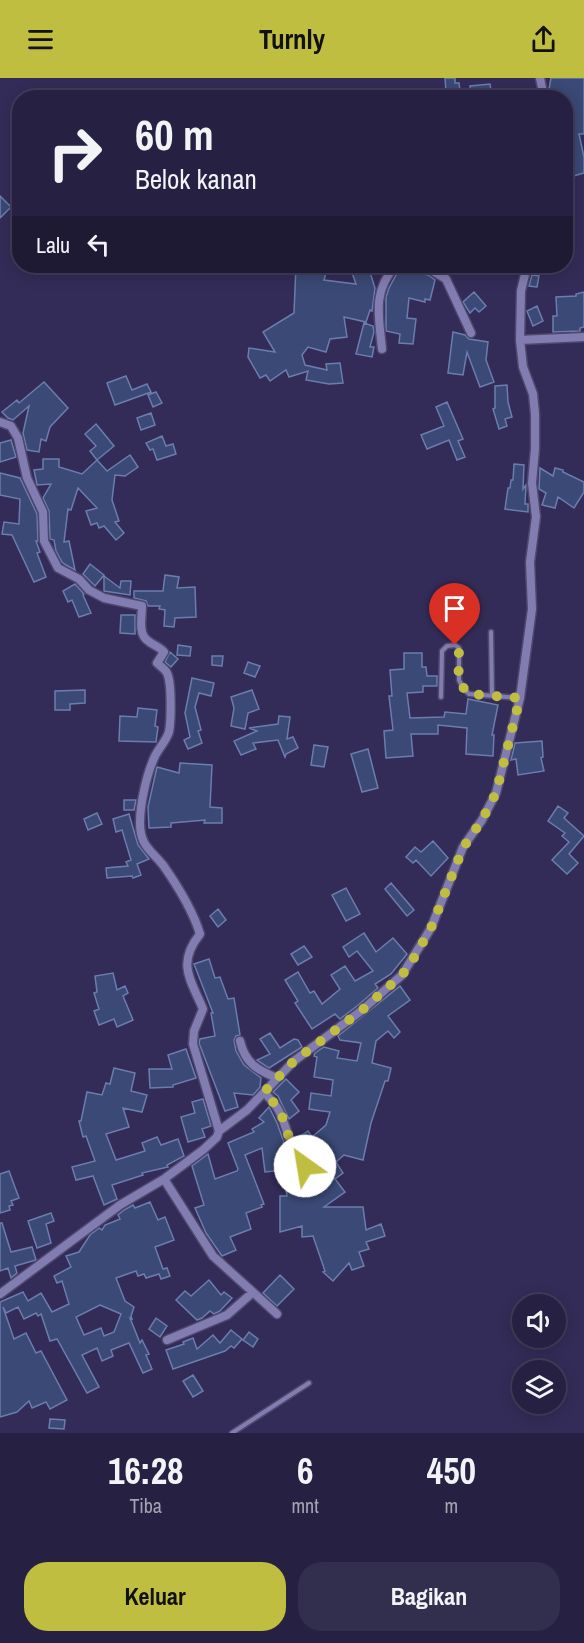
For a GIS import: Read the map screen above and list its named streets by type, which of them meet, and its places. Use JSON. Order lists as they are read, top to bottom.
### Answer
{
  "page": {
    "header": "Turnly",
    "turn": ["60 m", "Belok kanan"],
    "then": "Lalu",
    "eta": [
      "16:28",
      "Tiba",
      "6",
      "mnt",
      "450",
      "m"
    ],
    "buttons": ["Keluar", "Bagikan"]
  }
}
